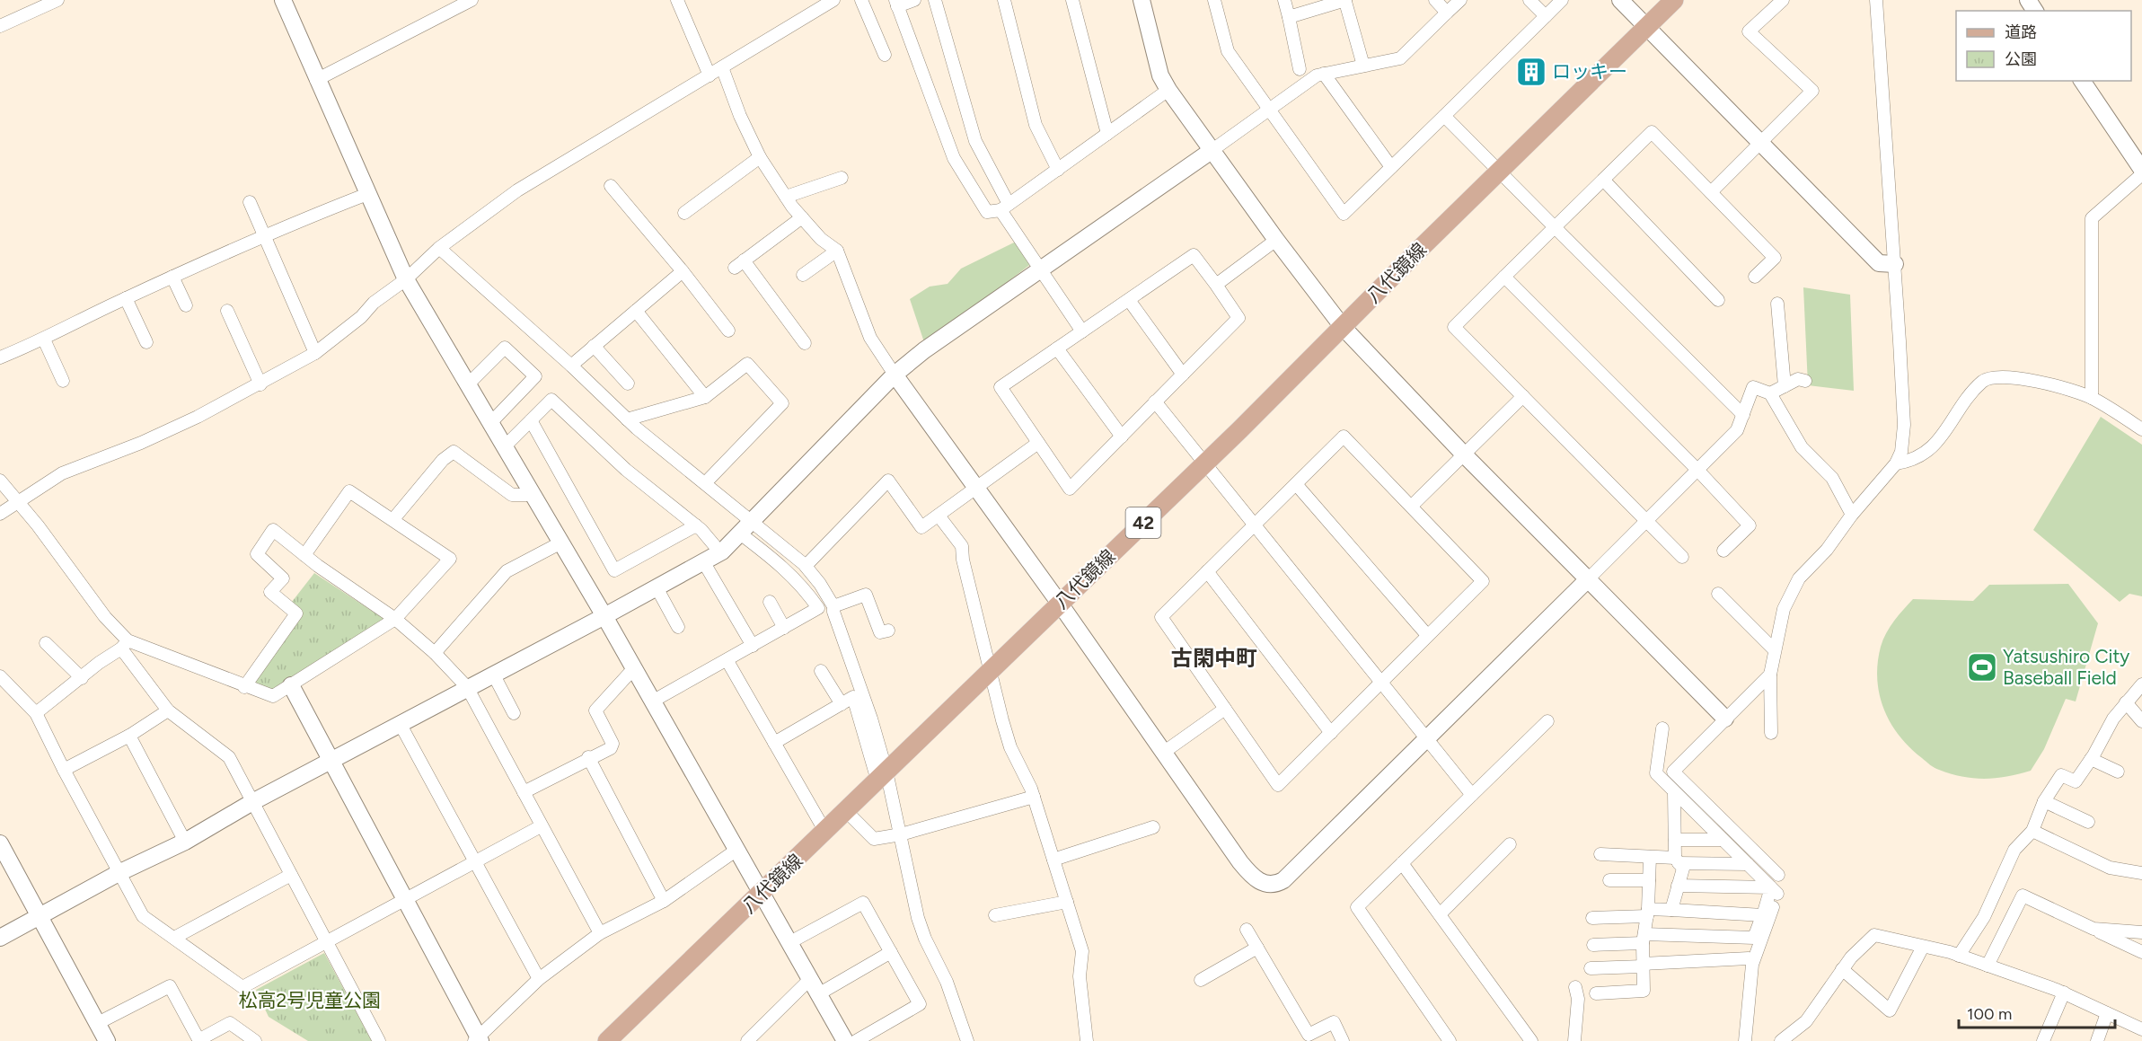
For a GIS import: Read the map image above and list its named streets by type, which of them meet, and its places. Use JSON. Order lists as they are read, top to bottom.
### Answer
{
  "streets": {
    "main road": ["八代鏡線", "42"]
  },
  "districts": ["古閑中町"],
  "parks": ["松高2号児童公園"],
  "places": {
    "building": ["ロッキー"],
    "sports": ["Yatsushiro City Baseball Field"]
  },
  "legend": ["道路", "公園"],
  "scale_bar": "100 m"
}
